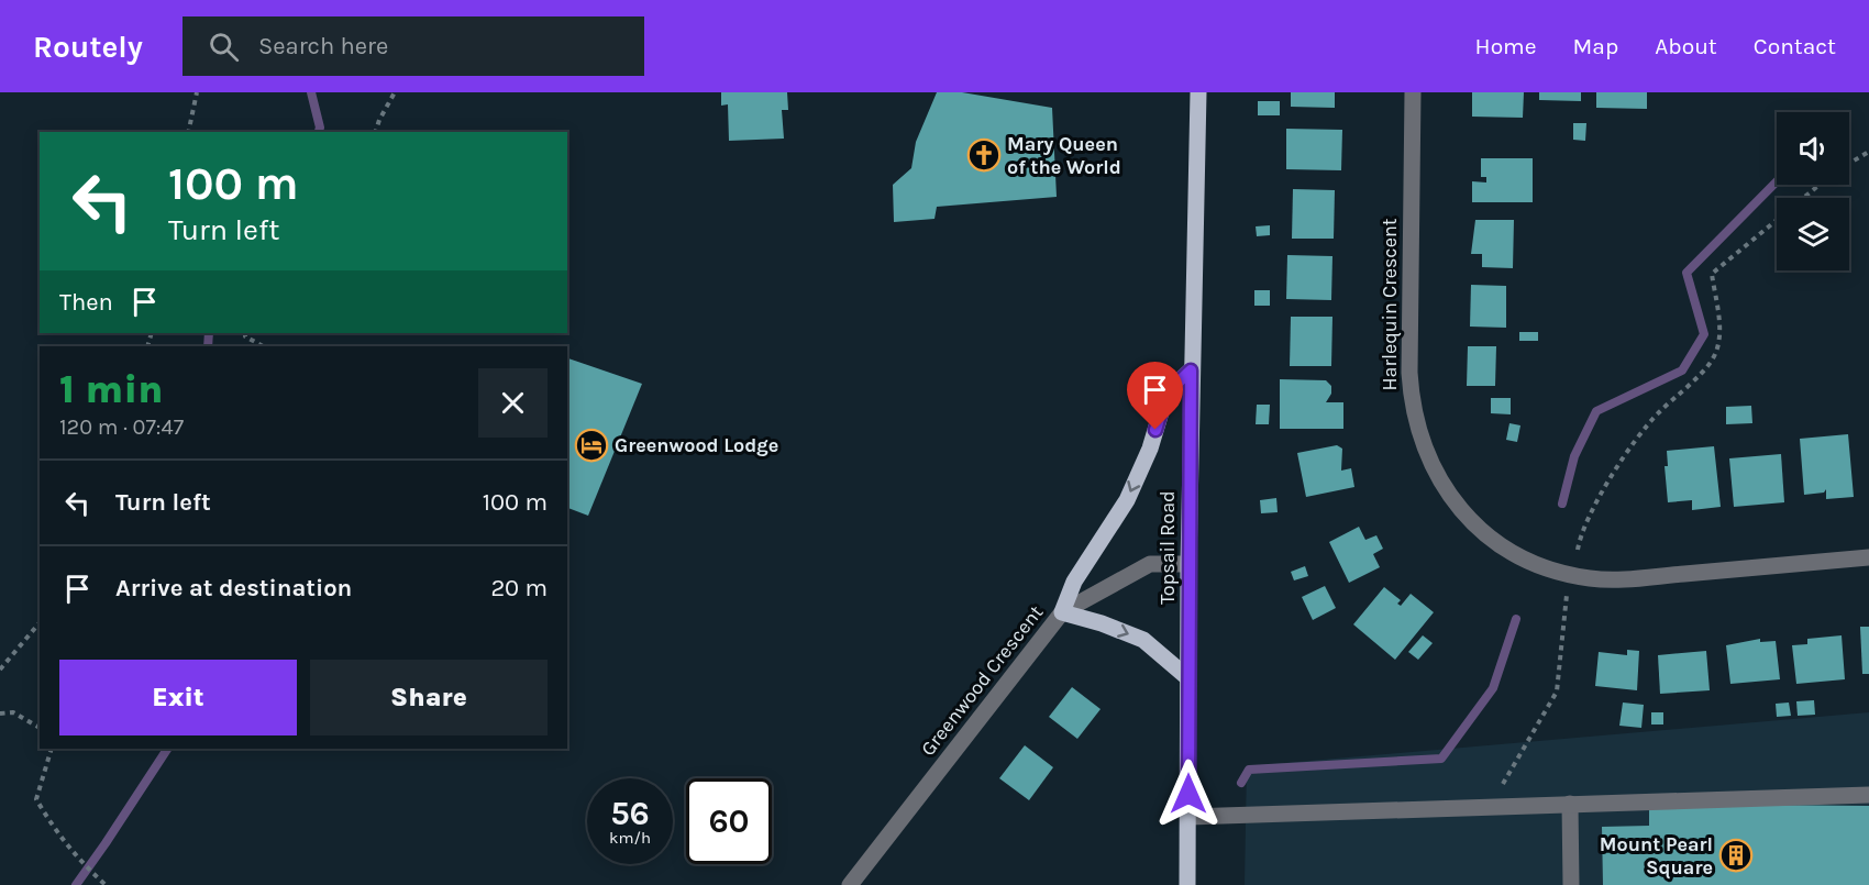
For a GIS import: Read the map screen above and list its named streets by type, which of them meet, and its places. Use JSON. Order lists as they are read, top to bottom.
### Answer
{
  "streets": {
    "main road": ["Topsail Road"],
    "street": ["Harlequin Crescent", "Greenwood Crescent"]
  },
  "crossings": [
    ["Topsail Road", "Greenwood Crescent"]
  ],
  "places": {
    "church": ["Mary Queen of the World"],
    "hotel": ["Greenwood Lodge"],
    "building": ["Mount Pearl Square"]
  },
  "page": {
    "header": "Routely",
    "search": "Search here",
    "nav": [
      "Home",
      "Map",
      "About",
      "Contact"
    ],
    "turn": ["100 m", "Turn left"],
    "then": "Then",
    "heading": ["1 min", "120 m · 07:47"],
    "list": [
      {
        "name": "Turn left",
        "value": "100 m"
      },
      {
        "name": "Arrive at destination",
        "value": "20 m"
      }
    ],
    "buttons": ["Exit", "Share"],
    "speed": "56 km/h",
    "limit": "60"
  }
}
